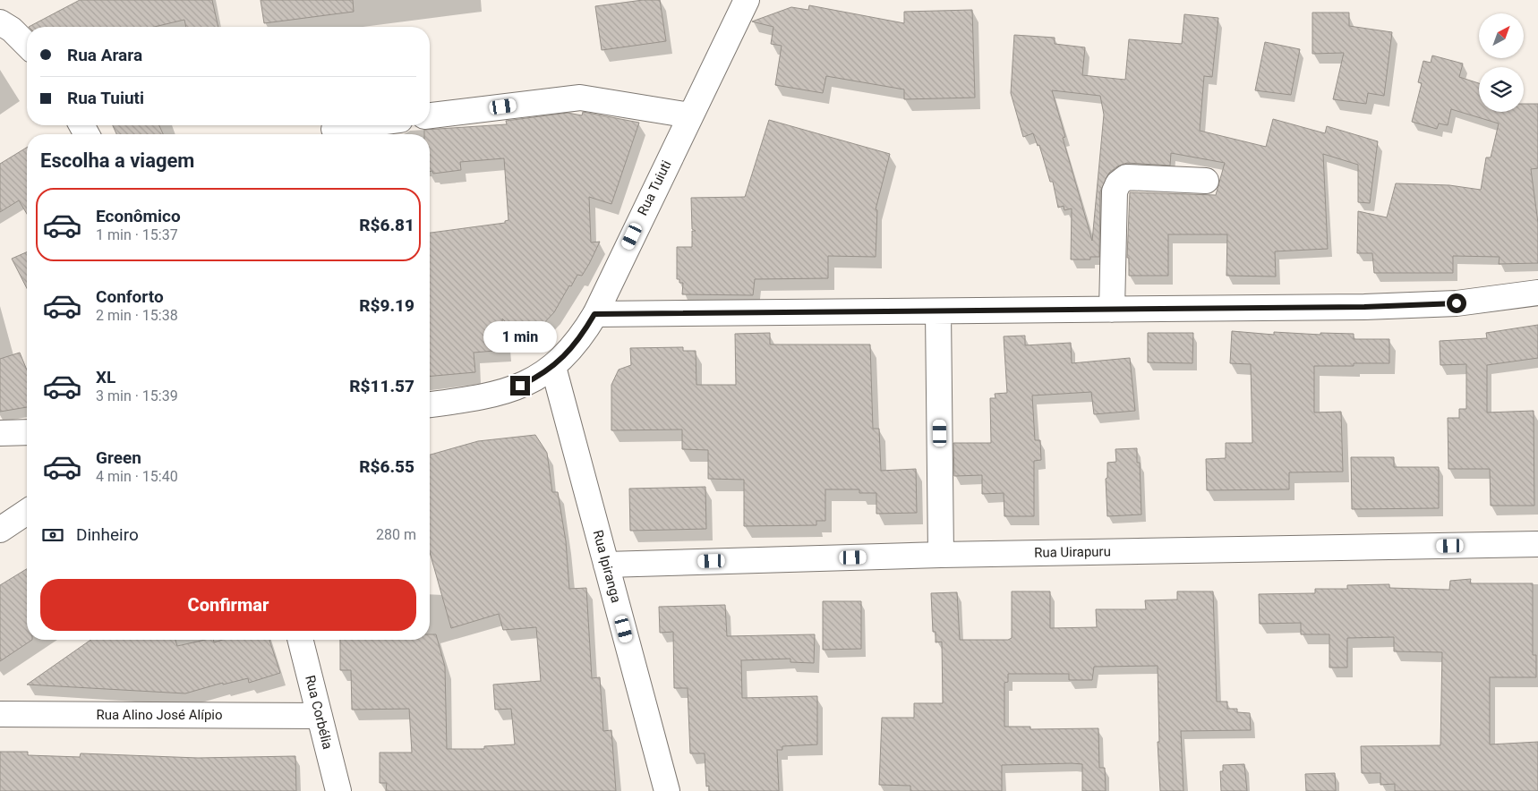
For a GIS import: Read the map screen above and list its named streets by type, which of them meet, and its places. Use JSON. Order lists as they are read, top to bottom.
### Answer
{
  "streets": {
    "street": [
      "Rua Tuiuti",
      "Rua Uirapuru",
      "Rua Ipiranga",
      "Rua Corbélia",
      "Rua Alino José Alípio"
    ]
  },
  "crossings": [
    ["Rua Tuiuti", "Rua Ipiranga"],
    ["Rua Uirapuru", "Rua Ipiranga"],
    ["Rua Corbélia", "Rua Alino José Alípio"]
  ],
  "north": "top right",
  "page": {
    "banner": ["Rua Arara", "Rua Tuiuti"],
    "heading": "Escolha a viagem",
    "list": [
      {
        "name": "Econômico",
        "note": "1 min · 15:37",
        "value": "R$6.81"
      },
      {
        "name": "Conforto",
        "note": "2 min · 15:38",
        "value": "R$9.19"
      },
      {
        "name": "XL",
        "note": "3 min · 15:39",
        "value": "R$11.57"
      },
      {
        "name": "Green",
        "note": "4 min · 15:40",
        "value": "R$6.55"
      }
    ],
    "bubble": "1 min",
    "pay": ["Dinheiro", "280 m"],
    "buttons": "Confirmar"
  }
}
